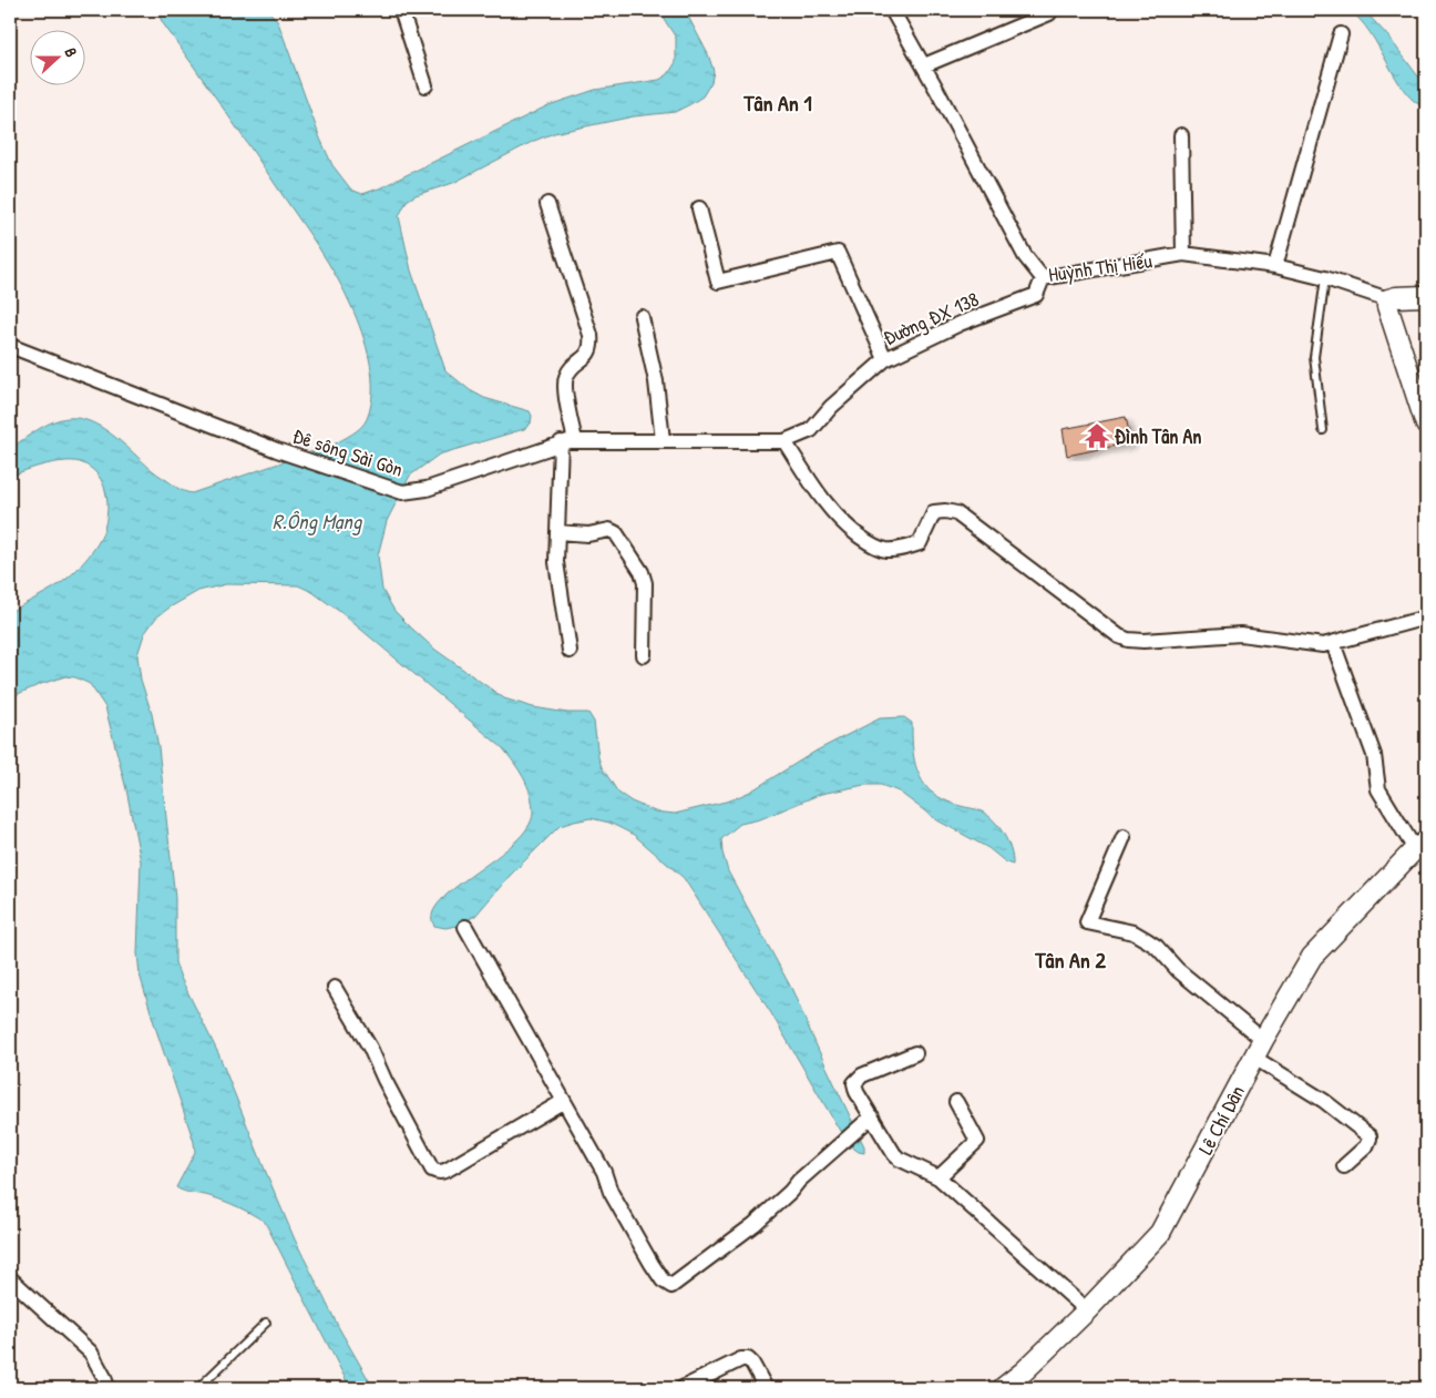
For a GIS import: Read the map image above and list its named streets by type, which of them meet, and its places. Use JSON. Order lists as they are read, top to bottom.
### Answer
{
  "streets": {
    "street": [
      "Huỳnh Thị Hiếu",
      "Đường ĐX 138",
      "Đê sông Sài Gòn",
      "Lê Chí Dân"
    ]
  },
  "crossings": [
    ["Huỳnh Thị Hiếu", "Đường ĐX 138"],
    ["Đường ĐX 138", "Đê sông Sài Gòn"]
  ],
  "districts": ["Tân An 1", "Tân An 2"],
  "water": ["R.Ông Mạng"],
  "places": {
    "temple": ["Đình Tân An"]
  },
  "north": "right"
}
